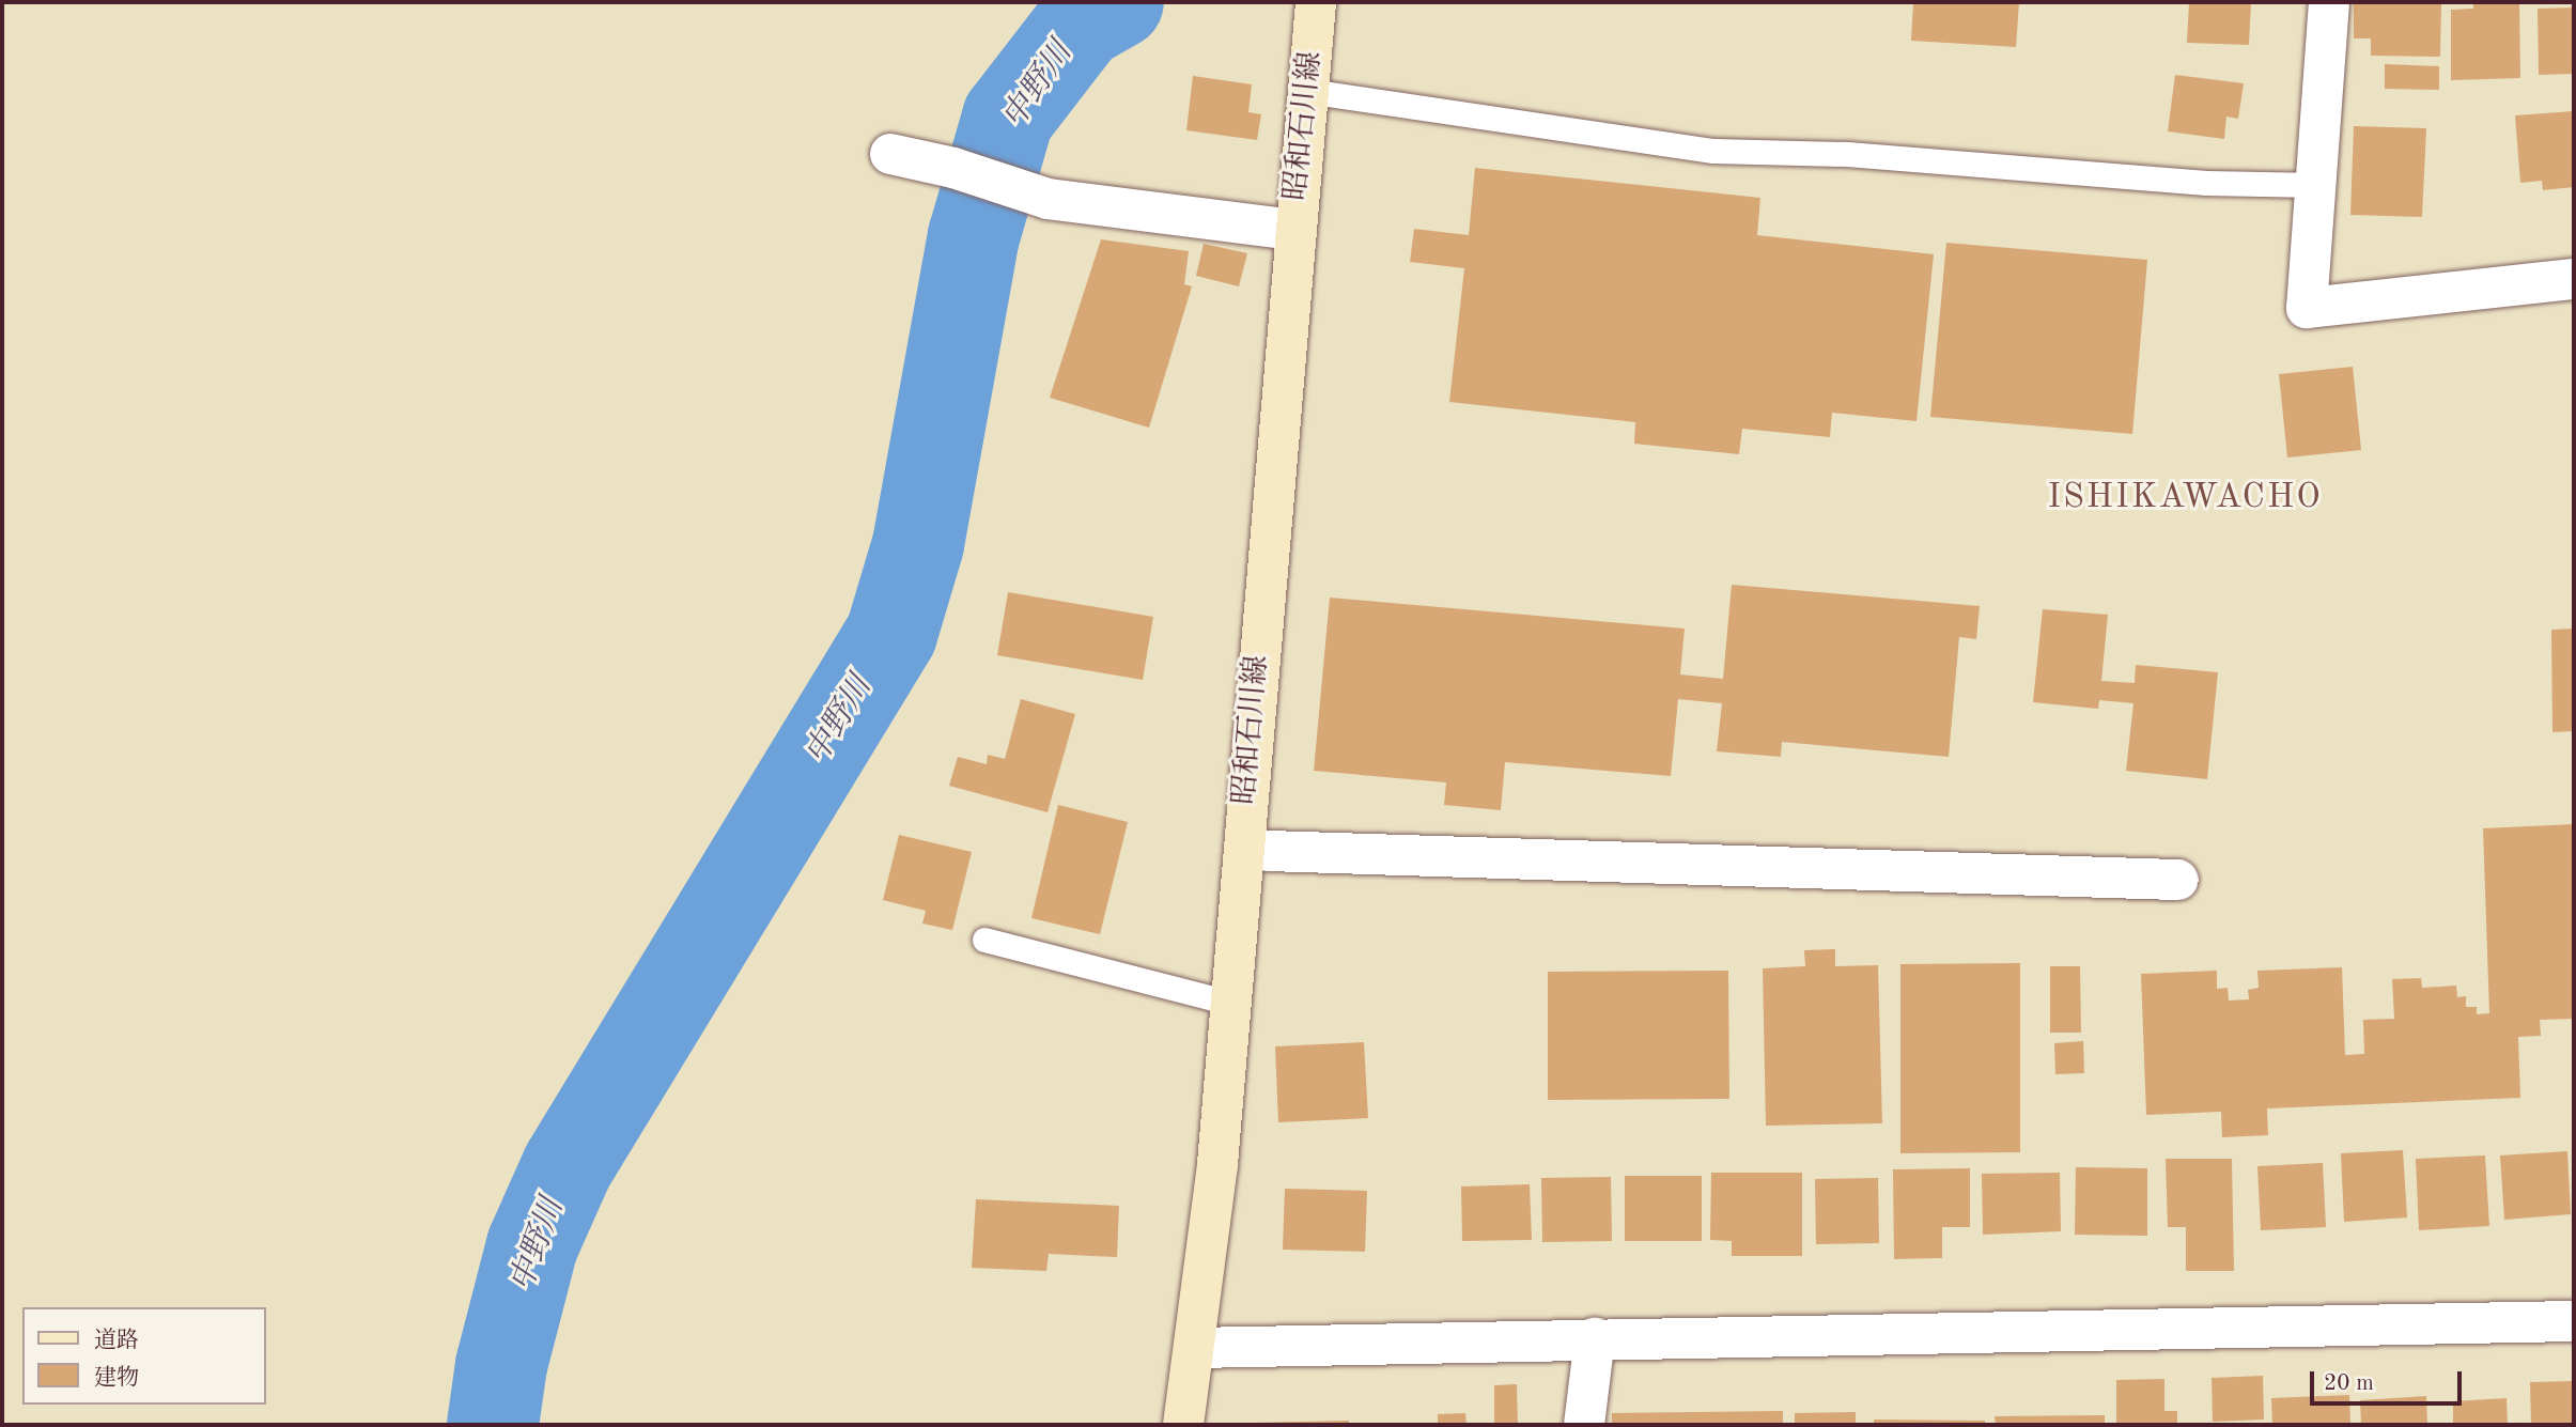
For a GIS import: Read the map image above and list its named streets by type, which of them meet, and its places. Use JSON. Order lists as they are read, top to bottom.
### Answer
{
  "streets": {
    "street": ["昭和石川線"]
  },
  "districts": ["ISHIKAWACHO"],
  "water": ["中野川"],
  "legend": ["道路", "建物"],
  "scale_bar": "20 m"
}
